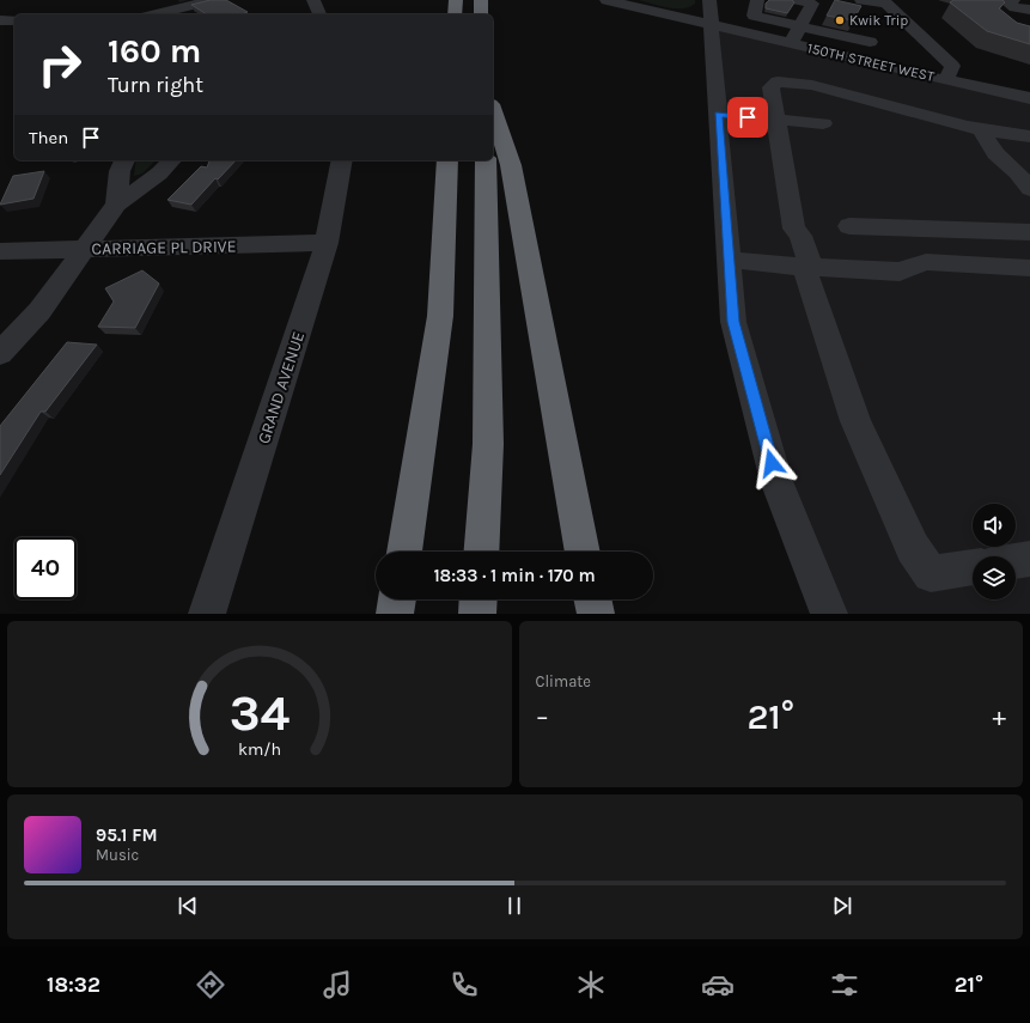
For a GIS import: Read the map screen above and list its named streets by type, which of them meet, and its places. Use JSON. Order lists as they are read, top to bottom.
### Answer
{
  "streets": {
    "street": ["150TH STREET WEST", "CARRIAGE PL DRIVE", "GRAND AVENUE"]
  },
  "crossings": [
    ["CARRIAGE PL DRIVE", "GRAND AVENUE"]
  ],
  "places": ["Kwik Trip"],
  "page": {
    "turn": ["160 m", "Turn right"],
    "then": "Then",
    "limit": "40",
    "trip": "18:33 · 1 min · 170 m",
    "tile": "Climate",
    "heat": ["−", "21°", "+"],
    "song": ["95.1 FM", "Music"],
    "tabs": ["18:32", "21°"],
    "gauge": ["34", "km/h"]
  }
}
